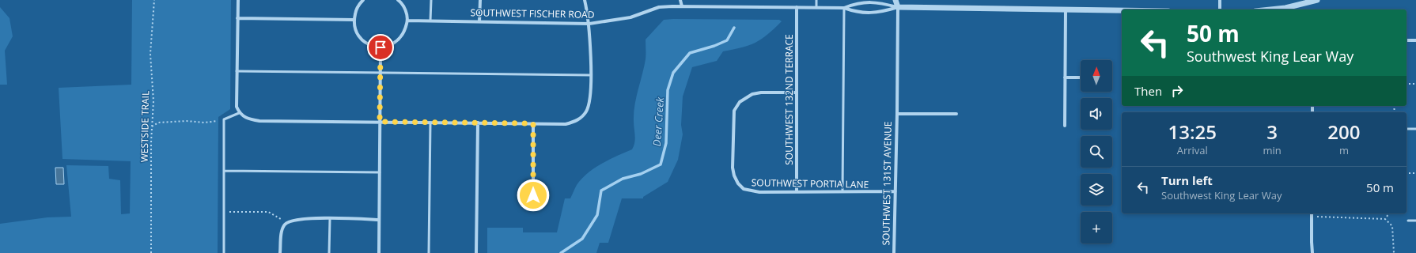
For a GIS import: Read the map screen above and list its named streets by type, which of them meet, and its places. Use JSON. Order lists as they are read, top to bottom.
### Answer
{
  "streets": {
    "street": [
      "SOUTHWEST FISCHER ROAD",
      "SOUTHWEST 132ND TERRACE",
      "SOUTHWEST PORTIA LANE",
      "SOUTHWEST 131ST AVENUE"
    ],
    "path": ["WESTSIDE TRAIL"]
  },
  "crossings": [
    ["SOUTHWEST FISCHER ROAD", "SOUTHWEST 132ND TERRACE"],
    ["SOUTHWEST FISCHER ROAD", "SOUTHWEST 131ST AVENUE"],
    ["SOUTHWEST 132ND TERRACE", "SOUTHWEST PORTIA LANE"],
    ["SOUTHWEST PORTIA LANE", "SOUTHWEST 131ST AVENUE"]
  ],
  "water": ["Deer Creek"],
  "north": "top",
  "page": {
    "turn": ["50 m", "Southwest King Lear Way"],
    "map_buttons": "+",
    "then": "Then",
    "eta": [
      "13:25",
      "Arrival",
      "3",
      "min",
      "200",
      "m"
    ],
    "list": [
      {
        "name": "Turn left",
        "note": "Southwest King Lear Way",
        "value": "50 m"
      }
    ]
  }
}
